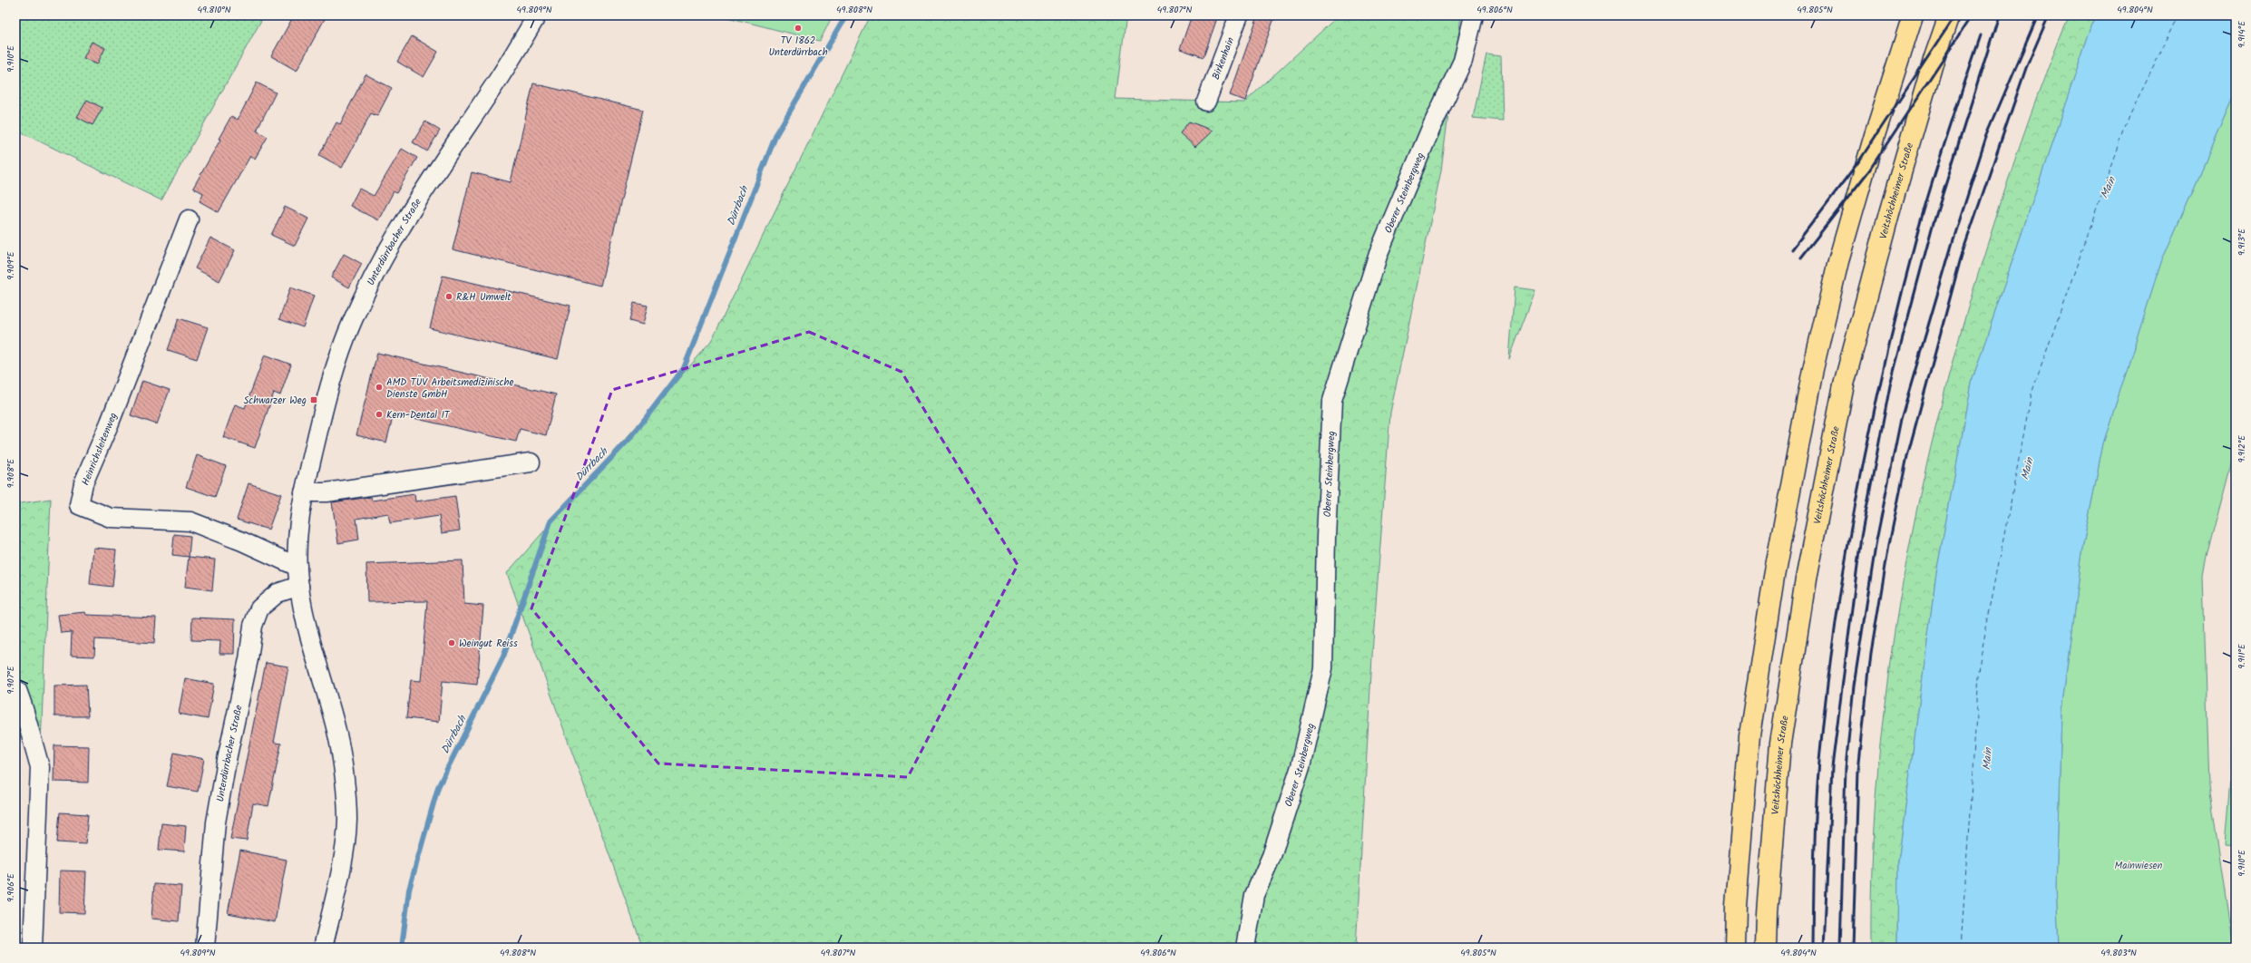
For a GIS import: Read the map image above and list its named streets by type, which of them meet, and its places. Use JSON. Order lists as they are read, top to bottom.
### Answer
{
  "streets": {
    "highway": ["Veitshöchheimer Straße"],
    "street": [
      "Birkenhain",
      "Oberer Steinbergweg",
      "Unterdürrbacher Straße",
      "Heinrichsleitenweg"
    ]
  },
  "crossings": [
    ["Unterdürrbacher Straße", "Heinrichsleitenweg"]
  ],
  "water": ["Main", "Dürrbach"],
  "parks": ["Mainwiesen"],
  "places": {
    "other": [
      "TV 1862 Unterdürrbach",
      "R&H Umwelt",
      "AMD TÜV Arbeitsmedizinische Dienste GmbH",
      "Kern-Dental IT",
      "Weingut Reiss"
    ],
    "transit": ["Schwarzer Weg"]
  },
  "coordinates": [
    "49.810°N",
    "49.809°N",
    "49.808°N",
    "49.807°N",
    "49.806°N",
    "49.805°N",
    "49.804°N",
    "9.914°E",
    "9.910°E",
    "9.913°E",
    "9.909°E",
    "9.912°E",
    "9.908°E",
    "9.911°E",
    "9.907°E",
    "9.906°E",
    "49.803°N"
  ]
}
